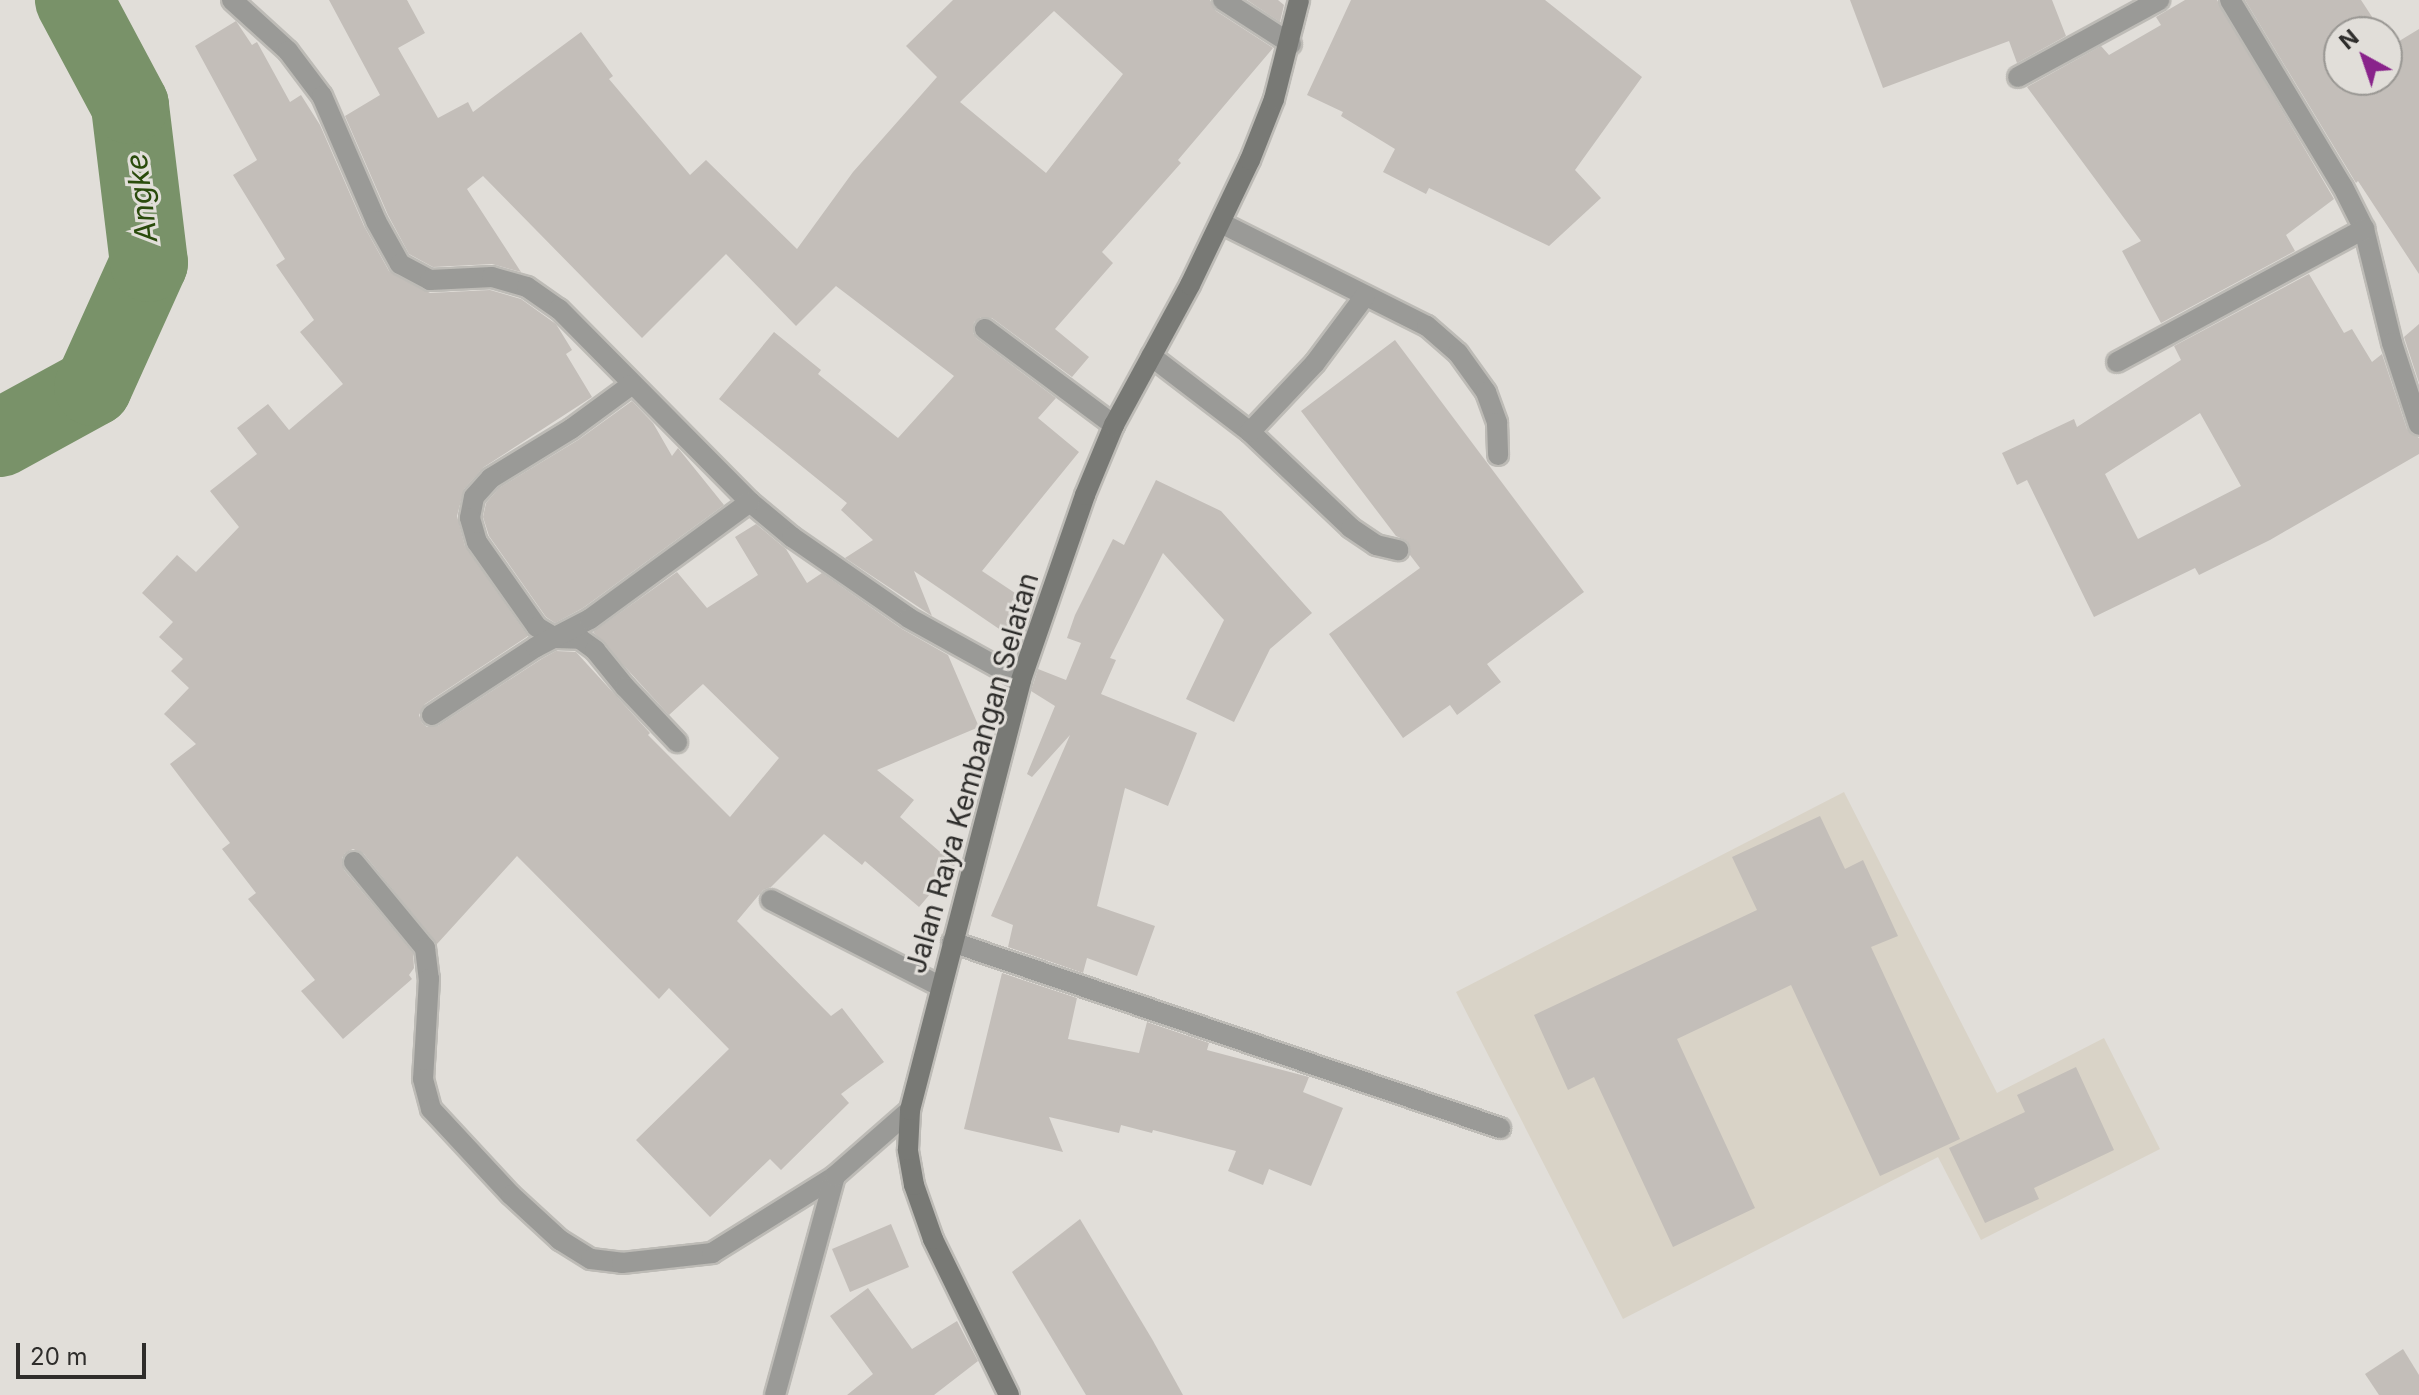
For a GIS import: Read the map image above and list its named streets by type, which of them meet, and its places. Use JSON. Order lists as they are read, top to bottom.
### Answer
{
  "streets": {
    "main road": ["Jalan Raya Kembangan Selatan"]
  },
  "water": ["Angke"],
  "scale_bar": "20 m",
  "north": "top left"
}
